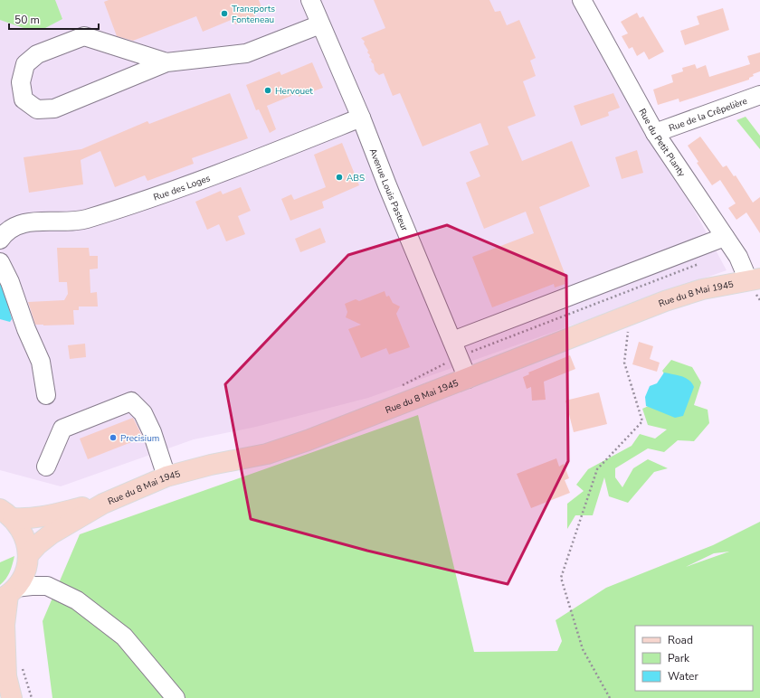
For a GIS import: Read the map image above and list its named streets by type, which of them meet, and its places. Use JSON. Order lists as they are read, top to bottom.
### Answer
{
  "streets": {
    "main road": ["Rue du 8 Mai 1945"],
    "street": [
      "Rue de la Crêpelière",
      "Rue du Petit Planty",
      "Rue des Loges",
      "Avenue Louis Pasteur"
    ]
  },
  "crossings": [
    ["Rue de la Crêpelière", "Rue du Petit Planty"],
    ["Rue du Petit Planty", "Rue du 8 Mai 1945"],
    ["Rue des Loges", "Avenue Louis Pasteur"],
    ["Avenue Louis Pasteur", "Rue du 8 Mai 1945"]
  ],
  "places": [
    "Transports Fonteneau",
    "Hervouet",
    "ABS",
    "Precisium"
  ],
  "legend": ["Road", "Park", "Water"],
  "scale_bar": "50 m"
}
